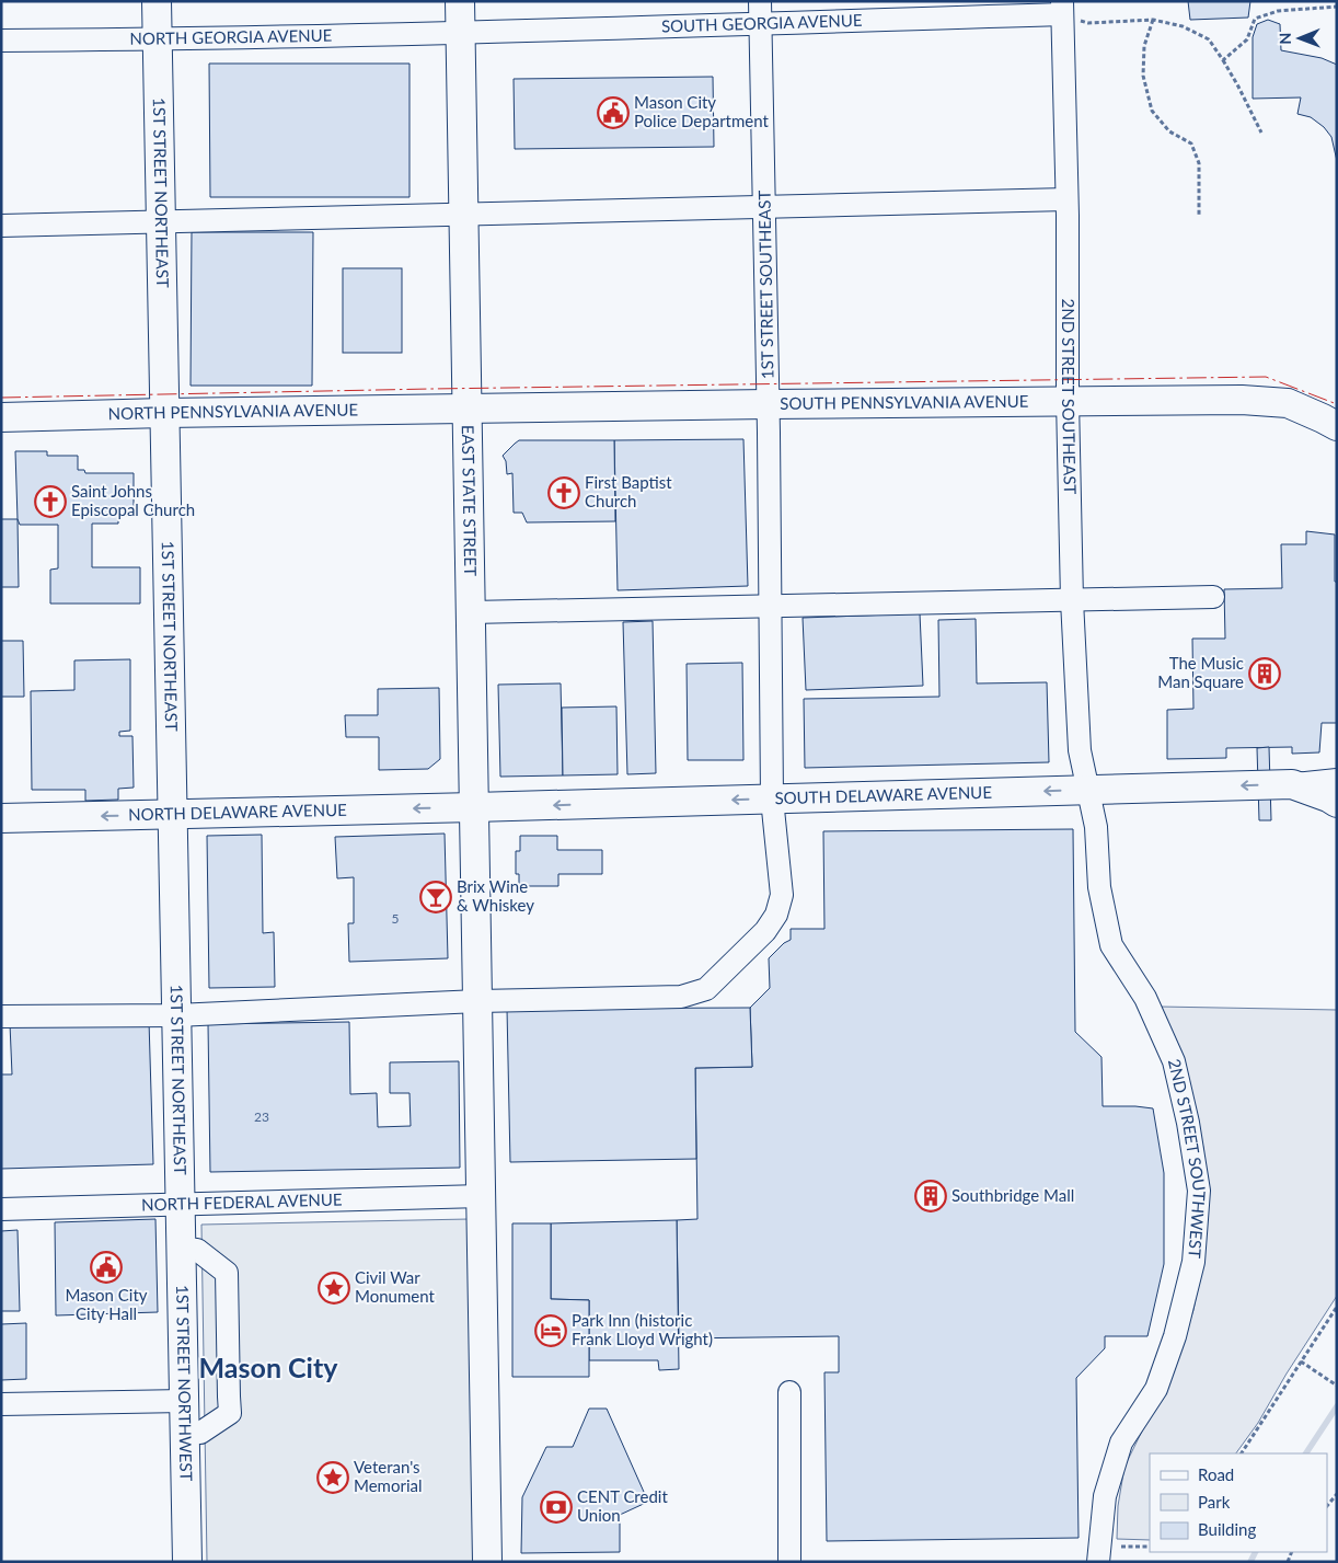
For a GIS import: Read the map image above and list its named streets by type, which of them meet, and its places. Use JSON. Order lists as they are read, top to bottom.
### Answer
{
  "streets": {
    "main road": [
      "1ST STREET NORTHEAST",
      "SOUTH PENNSYLVANIA AVENUE",
      "NORTH PENNSYLVANIA AVENUE",
      "EAST STATE STREET",
      "SOUTH DELAWARE AVENUE",
      "NORTH DELAWARE AVENUE",
      "1ST STREET NORTHWEST"
    ],
    "street": [
      "SOUTH GEORGIA AVENUE",
      "NORTH GEORGIA AVENUE",
      "1ST STREET SOUTHEAST",
      "2ND STREET SOUTHEAST",
      "2ND STREET SOUTHWEST",
      "NORTH FEDERAL AVENUE"
    ]
  },
  "crossings": [
    ["SOUTH GEORGIA AVENUE", "NORTH GEORGIA AVENUE"],
    ["SOUTH GEORGIA AVENUE", "1ST STREET SOUTHEAST"],
    ["SOUTH GEORGIA AVENUE", "2ND STREET SOUTHEAST"],
    ["SOUTH GEORGIA AVENUE", "EAST STATE STREET"],
    ["NORTH GEORGIA AVENUE", "1ST STREET NORTHEAST"],
    ["NORTH GEORGIA AVENUE", "EAST STATE STREET"],
    ["1ST STREET NORTHEAST", "1ST STREET SOUTHEAST"],
    ["1ST STREET NORTHEAST", "NORTH PENNSYLVANIA AVENUE"],
    ["1ST STREET NORTHEAST", "NORTH DELAWARE AVENUE"],
    ["1ST STREET NORTHEAST", "NORTH FEDERAL AVENUE"],
    ["1ST STREET NORTHEAST", "1ST STREET NORTHWEST"],
    ["1ST STREET SOUTHEAST", "SOUTH PENNSYLVANIA AVENUE"],
    ["1ST STREET SOUTHEAST", "EAST STATE STREET"],
    ["1ST STREET SOUTHEAST", "SOUTH DELAWARE AVENUE"],
    ["2ND STREET SOUTHEAST", "SOUTH PENNSYLVANIA AVENUE"],
    ["2ND STREET SOUTHEAST", "SOUTH DELAWARE AVENUE"],
    ["2ND STREET SOUTHEAST", "2ND STREET SOUTHWEST"],
    ["SOUTH PENNSYLVANIA AVENUE", "NORTH PENNSYLVANIA AVENUE"],
    ["SOUTH PENNSYLVANIA AVENUE", "EAST STATE STREET"],
    ["NORTH PENNSYLVANIA AVENUE", "EAST STATE STREET"],
    ["EAST STATE STREET", "SOUTH DELAWARE AVENUE"],
    ["EAST STATE STREET", "NORTH DELAWARE AVENUE"],
    ["EAST STATE STREET", "NORTH FEDERAL AVENUE"],
    ["SOUTH DELAWARE AVENUE", "NORTH DELAWARE AVENUE"],
    ["SOUTH DELAWARE AVENUE", "2ND STREET SOUTHWEST"],
    ["NORTH FEDERAL AVENUE", "1ST STREET NORTHWEST"]
  ],
  "one_way": ["SOUTH DELAWARE AVENUE", "NORTH DELAWARE AVENUE"],
  "districts": ["Mason City"],
  "places": {
    "public building": ["Mason City Police Department", "Mason City City Hall"],
    "church": ["First Baptist Church", "Saint Johns Episcopal Church"],
    "building": ["The Music Man Square", "Southbridge Mall"],
    "bar": ["Brix Wine & Whiskey"],
    "place": ["Civil War Monument", "Veteran's Memorial"],
    "hotel": ["Park Inn (historic Frank Lloyd Wright)"],
    "bank": ["CENT Credit Union"]
  },
  "house_numbers": ["5", "23"],
  "legend": ["Road", "Park", "Building"],
  "north": "left"
}
